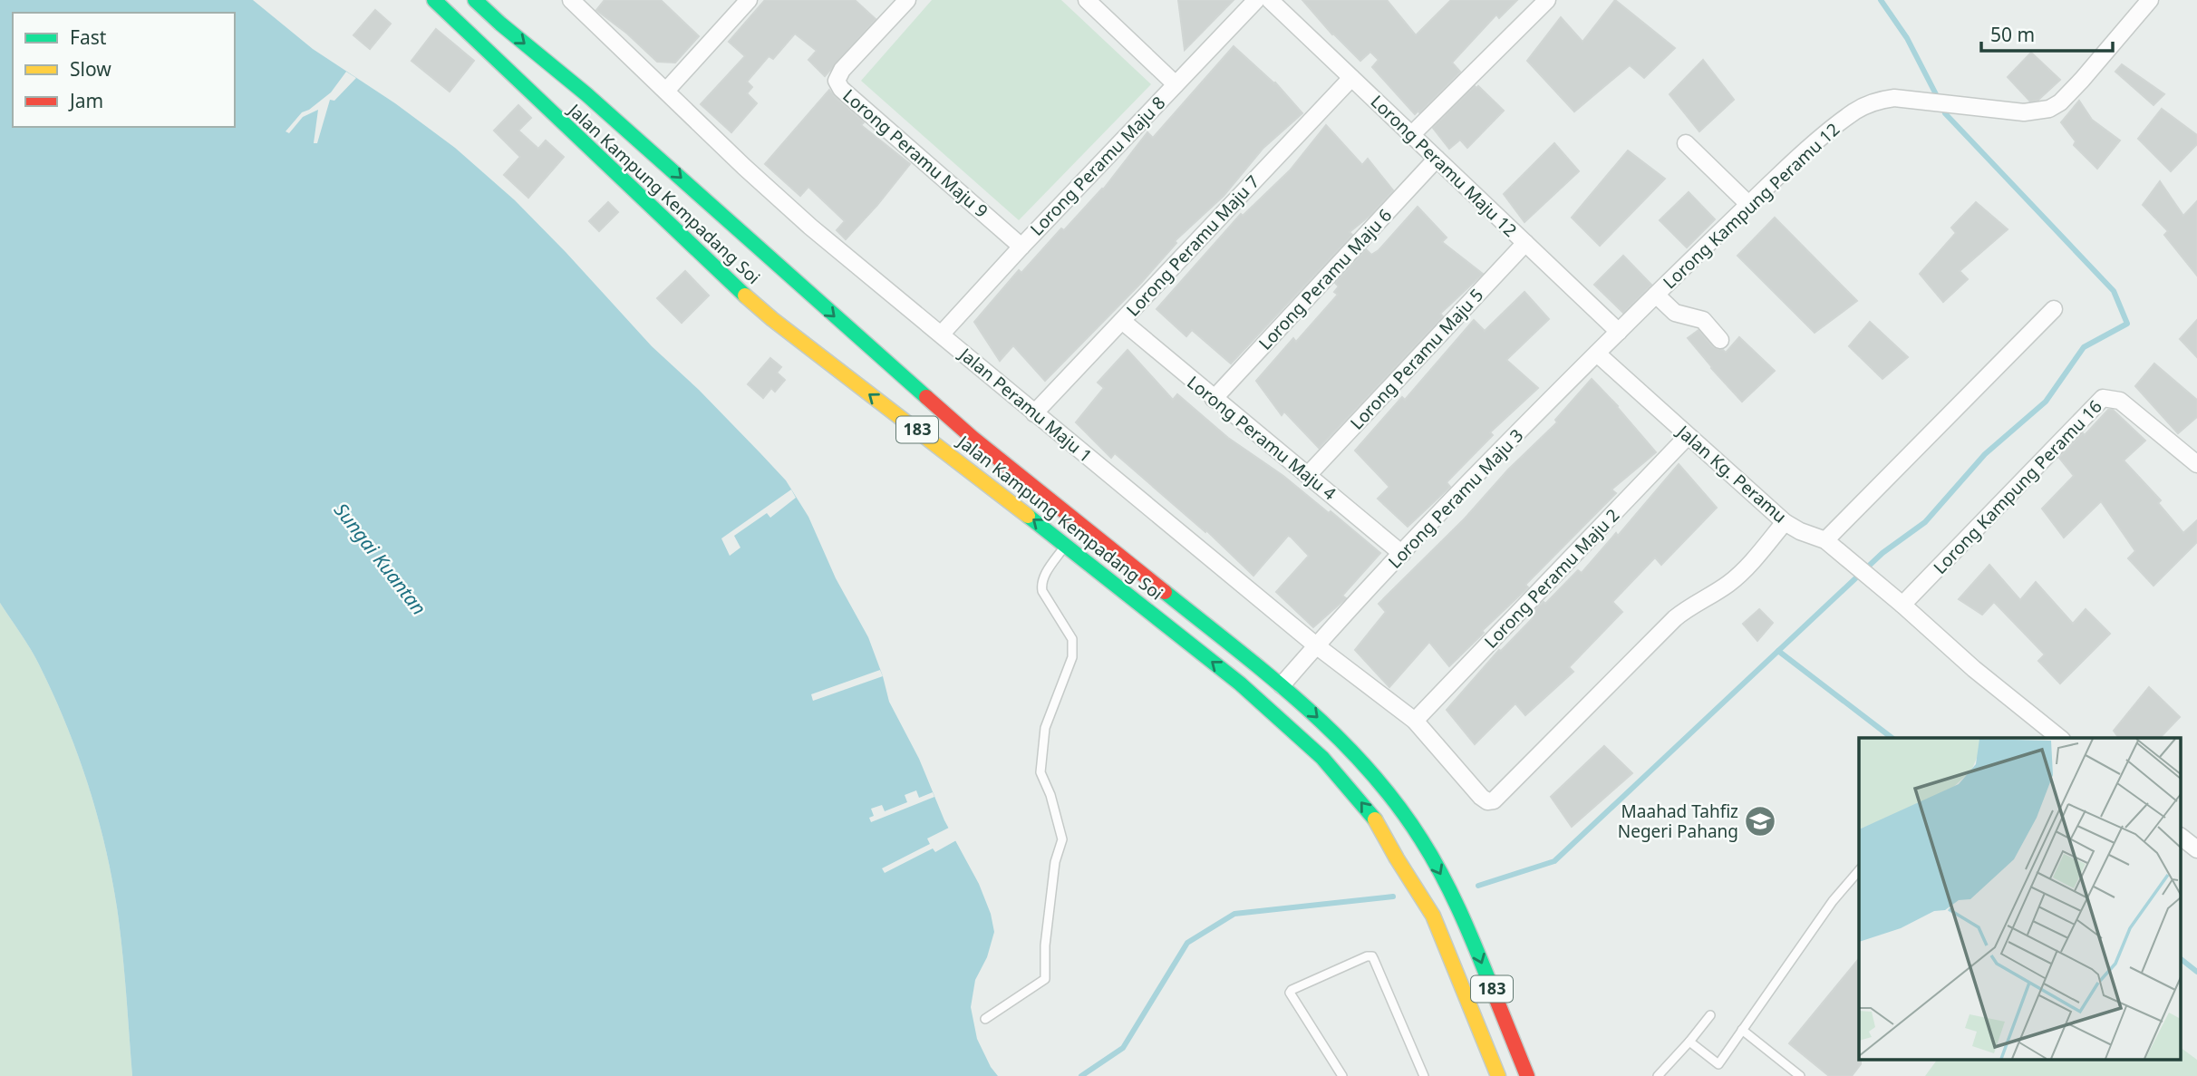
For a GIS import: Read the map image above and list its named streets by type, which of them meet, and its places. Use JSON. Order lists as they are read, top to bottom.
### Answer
{
  "streets": {
    "highway": ["Jalan Kampung Kempadang Soi", "183"],
    "street": [
      "Lorong Peramu Maju 9",
      "Lorong Peramu Maju 8",
      "Lorong Peramu Maju 12",
      "Lorong Kampung Peramu 12",
      "Lorong Peramu Maju 7",
      "Lorong Peramu Maju 6",
      "Lorong Peramu Maju 5",
      "Jalan Peramu Maju 1",
      "Lorong Peramu Maju 4",
      "Jalan Kg. Peramu",
      "Lorong Kampung Peramu 16",
      "Lorong Peramu Maju 3",
      "Lorong Peramu Maju 2"
    ]
  },
  "crossings": [
    ["Lorong Peramu Maju 9", "Lorong Peramu Maju 8"],
    ["Lorong Peramu Maju 8", "Jalan Peramu Maju 1"],
    ["Lorong Peramu Maju 12", "Lorong Kampung Peramu 12"],
    ["Lorong Peramu Maju 12", "Lorong Peramu Maju 7"],
    ["Lorong Peramu Maju 12", "Lorong Peramu Maju 6"],
    ["Lorong Peramu Maju 12", "Lorong Peramu Maju 5"],
    ["Jalan Kampung Kempadang Soi", "Lorong Peramu Maju 3"],
    ["Lorong Kampung Peramu 12", "Jalan Kg. Peramu"],
    ["Lorong Kampung Peramu 12", "Lorong Peramu Maju 3"],
    ["Lorong Peramu Maju 7", "Jalan Peramu Maju 1"],
    ["Lorong Peramu Maju 7", "Lorong Peramu Maju 4"],
    ["Lorong Peramu Maju 6", "Lorong Peramu Maju 4"],
    ["Lorong Peramu Maju 5", "Lorong Peramu Maju 4"],
    ["Jalan Peramu Maju 1", "Jalan Kg. Peramu"],
    ["Jalan Peramu Maju 1", "Lorong Peramu Maju 3"],
    ["Jalan Peramu Maju 1", "Lorong Peramu Maju 2"],
    ["Lorong Peramu Maju 4", "Lorong Peramu Maju 3"],
    ["Jalan Kg. Peramu", "Lorong Kampung Peramu 16"],
    ["Jalan Kg. Peramu", "Lorong Peramu Maju 3"],
    ["Jalan Kg. Peramu", "Lorong Peramu Maju 2"]
  ],
  "water": ["Sungai Kuantan"],
  "places": {
    "school or university": ["Maahad Tahfiz Negeri Pahang"]
  },
  "legend": ["Fast", "Slow", "Jam"],
  "scale_bar": "50 m"
}
